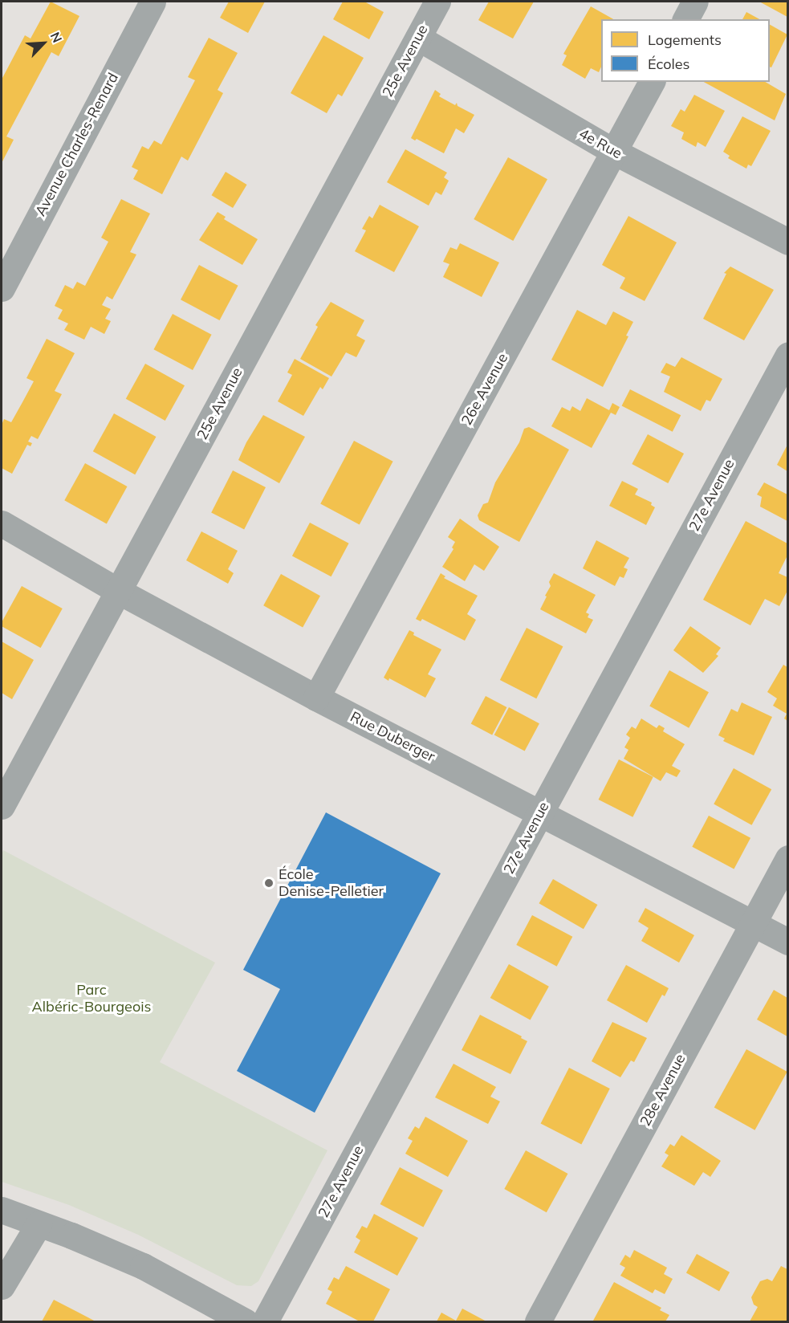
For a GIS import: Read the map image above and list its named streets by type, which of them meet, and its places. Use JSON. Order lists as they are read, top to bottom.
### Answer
{
  "streets": {
    "street": [
      "25e Avenue",
      "4e Rue",
      "Avenue Charles-Renard",
      "26e Avenue",
      "27e Avenue",
      "Rue Duberger",
      "28e Avenue"
    ]
  },
  "crossings": [
    ["25e Avenue", "4e Rue"],
    ["25e Avenue", "Rue Duberger"],
    ["4e Rue", "26e Avenue"],
    ["26e Avenue", "Rue Duberger"],
    ["27e Avenue", "Rue Duberger"],
    ["Rue Duberger", "28e Avenue"]
  ],
  "parks": ["Parc Albéric-Bourgeois"],
  "places": ["École Denise-Pelletier"],
  "legend": ["Logements", "Écoles"],
  "north": "top right"
}
